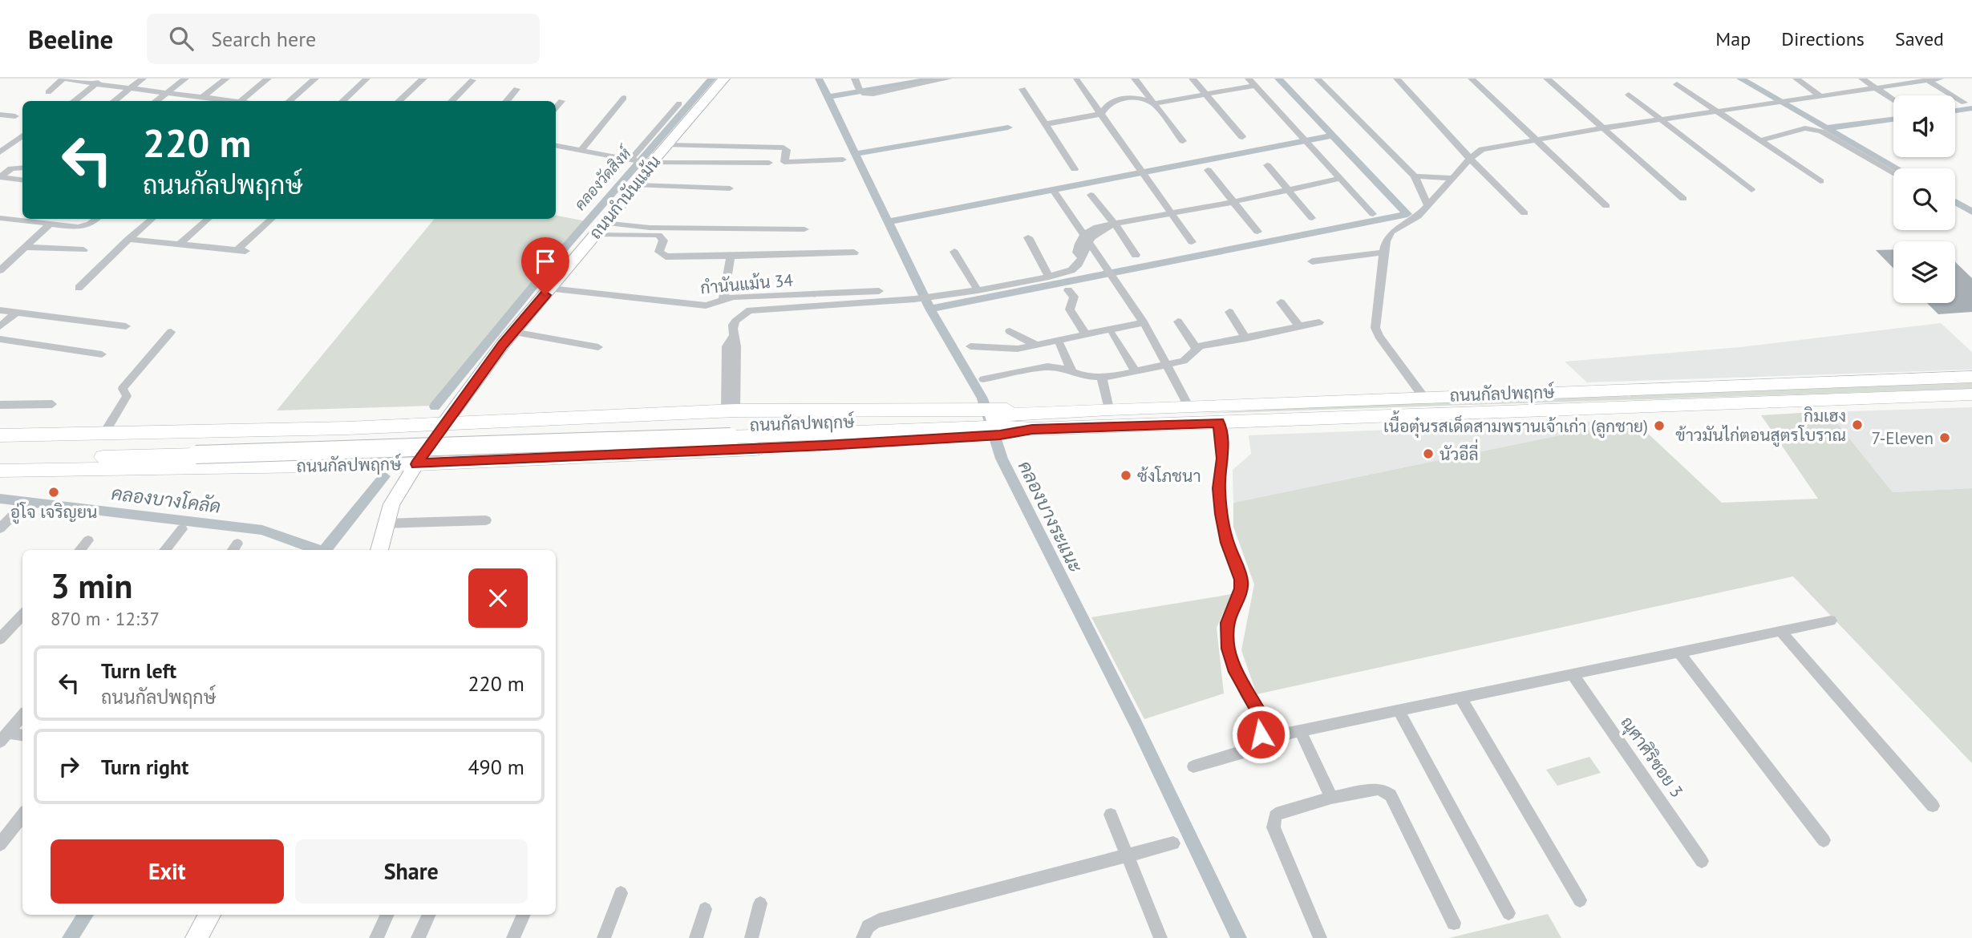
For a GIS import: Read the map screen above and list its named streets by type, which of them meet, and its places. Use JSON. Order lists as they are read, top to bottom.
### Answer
{
  "streets": {
    "main road": ["ถนนกัลปพฤกษ์"],
    "street": ["ถนนกำนันแม้น", "กำนันแม้น 34", "ณุศาศิริซอย 3"]
  },
  "crossings": [
    ["ถนนกำนันแม้น", "กำนันแม้น 34"],
    ["ถนนกำนันแม้น", "ถนนกัลปพฤกษ์"]
  ],
  "water": ["คลองวัดสิงห์", "คลองบางโคลัด", "คลองบางระแนะ"],
  "places": [
    "กิมเฮง ข้าวมันไก่ตอนสูตรโบราณ",
    "เนื้อตุ๋นรสเด็ดสามพรานเจ้าเก่า (ลูกชาย)",
    "7-Eleven",
    "นัวอีลี่",
    "ซ้งโภชนา",
    "อู่โจ เจริญยน"
  ],
  "page": {
    "header": "Beeline",
    "search": "Search here",
    "nav": ["Map", "Directions", "Saved"],
    "turn": ["220 m", "ถนนกัลปพฤกษ์"],
    "heading": ["3 min", "870 m · 12:37"],
    "list": [
      {
        "name": "Turn left",
        "note": "ถนนกัลปพฤกษ์",
        "value": "220 m"
      },
      {
        "name": "Turn right",
        "value": "490 m"
      }
    ],
    "buttons": ["Exit", "Share"]
  }
}
